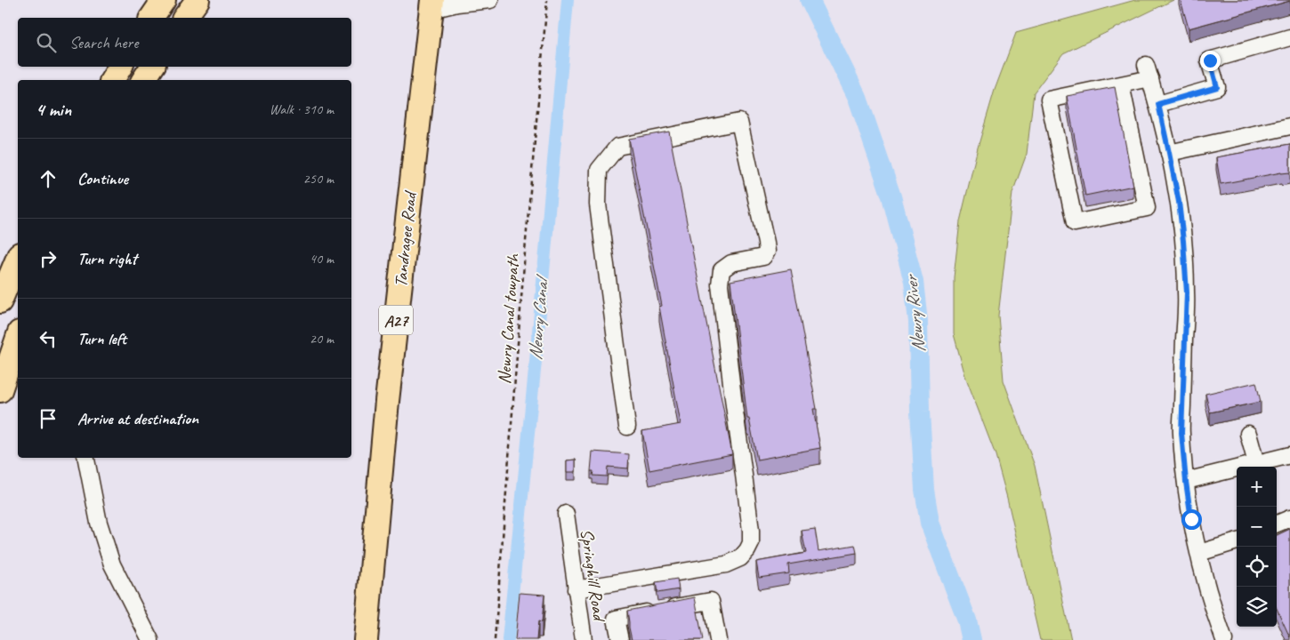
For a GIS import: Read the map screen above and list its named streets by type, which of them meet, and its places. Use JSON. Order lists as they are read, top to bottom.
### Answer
{
  "streets": {
    "highway": ["Tandragee Road", "A27"],
    "street": ["Springhill Road"],
    "path": ["Newry Canal towpath"]
  },
  "water": ["Newry River", "Newry Canal"],
  "page": {
    "search": "Search here",
    "heading": ["4 min", "Walk · 310 m"],
    "list": [
      ["Continue", "250 m"],
      ["Turn right", "40 m"],
      ["Turn left", "20 m"],
      "Arrive at destination"
    ],
    "map_buttons": ["+", "−"]
  }
}
